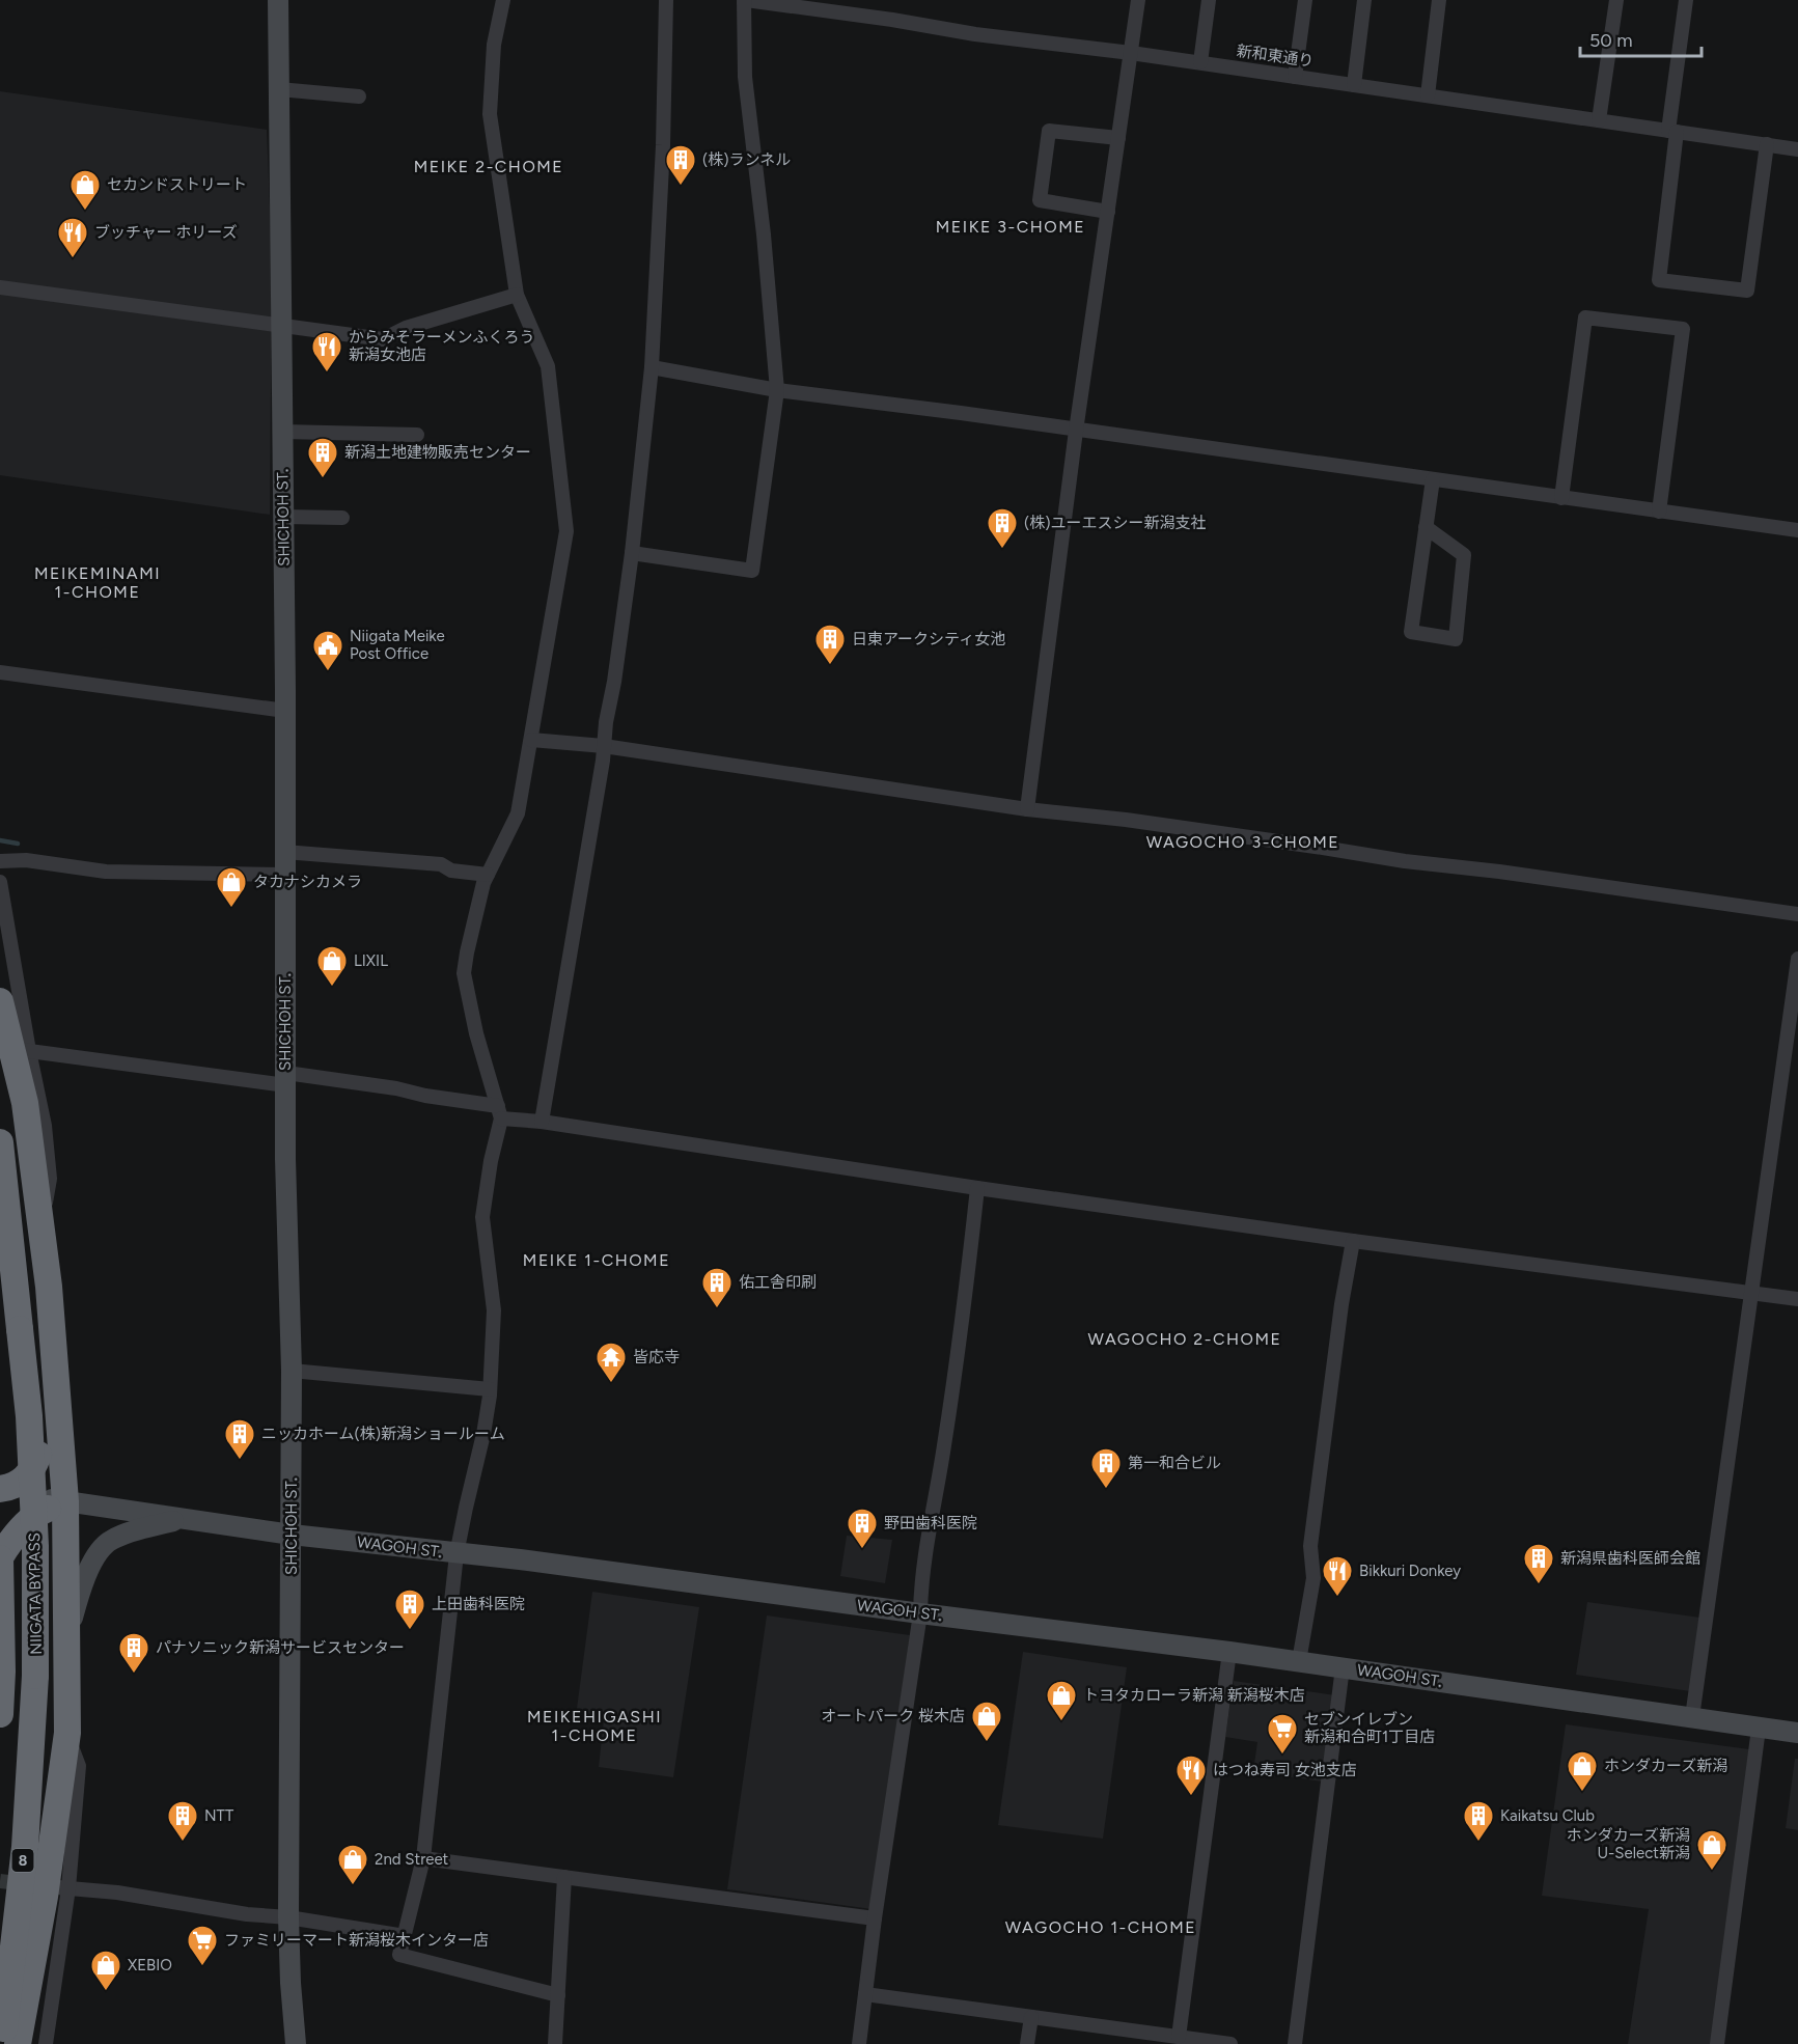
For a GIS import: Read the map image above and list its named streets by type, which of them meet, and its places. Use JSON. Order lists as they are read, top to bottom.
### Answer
{
  "streets": {
    "highway": ["NIIGATA BYPASS", "8"],
    "street": ["新和東通り", "SHICHOH ST.", "WAGOH ST."]
  },
  "crossings": [
    ["SHICHOH ST.", "WAGOH ST."]
  ],
  "districts": [
    "MEIKE 2-CHOME",
    "MEIKE 3-CHOME",
    "MEIKEMINAMI 1-CHOME",
    "WAGOCHO 3-CHOME",
    "MEIKE 1-CHOME",
    "WAGOCHO 2-CHOME",
    "MEIKEHIGASHI 1-CHOME",
    "WAGOCHO 1-CHOME"
  ],
  "places": {
    "building": [
      "(株)ランネル",
      "新潟土地建物販売センター",
      "(株)ユーエスシー新潟支社",
      "日東アークシティ女池",
      "佑工舎印刷",
      "ニッカホーム(株)新潟ショールーム",
      "第一和合ビル",
      "野田歯科医院",
      "新潟県歯科医師会館",
      "上田歯科医院",
      "パナソニック新潟サービスセンター",
      "NTT",
      "Kaikatsu Club"
    ],
    "shop": [
      "セカンドストリート",
      "タカナシカメラ",
      "LIXIL",
      "トヨタカローラ新潟 新潟桜木店",
      "オートパーク 桜木店",
      "ホンダカーズ新潟",
      "ホンダカーズ新潟 U-Select新潟",
      "2nd Street",
      "XEBIO"
    ],
    "restaurant": [
      "ブッチャー ホリーズ",
      "からみそラーメンふくろう 新潟女池店",
      "Bikkuri Donkey",
      "はつね寿司 女池支店"
    ],
    "public building": ["Niigata Meike Post Office"],
    "temple": ["皆応寺"],
    "supermarket": ["セブンイレブン 新潟和合町1丁目店", "ファミリーマート新潟桜木インター店"]
  },
  "scale_bar": "50 m"
}
